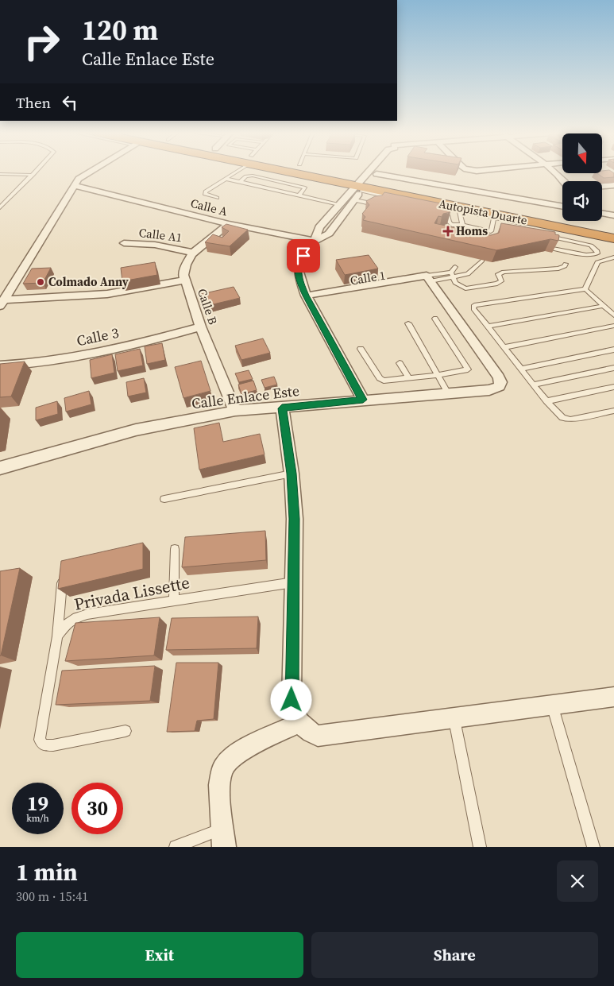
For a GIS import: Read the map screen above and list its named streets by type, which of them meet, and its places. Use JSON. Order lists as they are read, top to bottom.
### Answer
{
  "streets": {
    "highway": ["Autopista Duarte"],
    "street": [
      "Calle A",
      "Calle A1",
      "Calle 1",
      "Calle B",
      "Calle 3",
      "Calle Enlace Este"
    ],
    "lane": ["Privada Lissette"]
  },
  "crossings": [
    ["Calle A", "Calle B"],
    ["Calle A1", "Calle B"],
    ["Calle 1", "Calle Enlace Este"],
    ["Calle B", "Calle 3"],
    ["Calle B", "Calle Enlace Este"]
  ],
  "places": {
    "health": ["Homs"],
    "other": ["Colmado Anny"]
  },
  "north": "bottom",
  "page": {
    "turn": ["120 m", "Calle Enlace Este"],
    "then": "Then",
    "speed": "19 km/h",
    "limit": "30",
    "heading": ["1 min", "300 m · 15:41"],
    "buttons": ["Exit", "Share"]
  }
}
